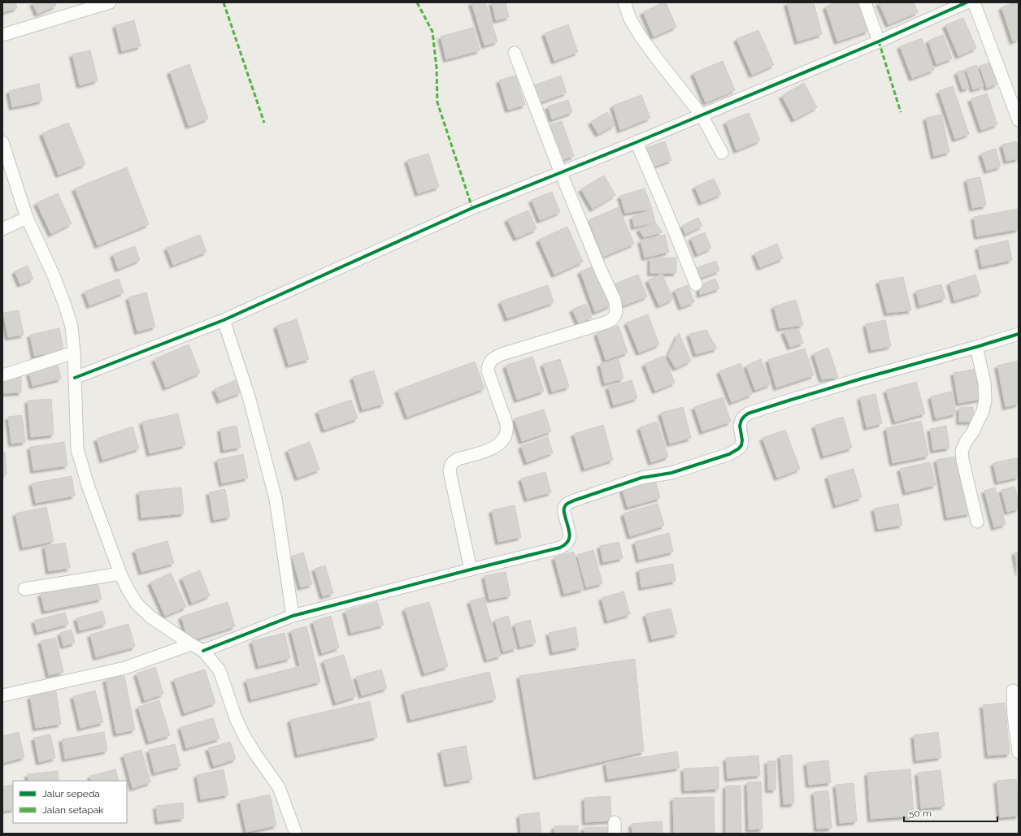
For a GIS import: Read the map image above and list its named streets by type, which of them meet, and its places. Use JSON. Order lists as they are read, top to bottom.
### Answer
{
  "legend": ["Jalur sepeda", "Jalan setapak"],
  "scale_bar": "50 m"
}
